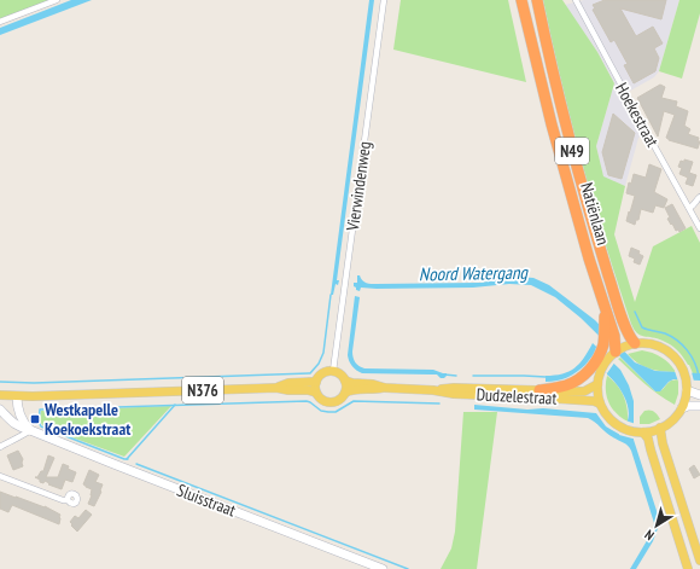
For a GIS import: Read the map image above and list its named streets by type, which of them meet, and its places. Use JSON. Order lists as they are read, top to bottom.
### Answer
{
  "streets": {
    "highway": ["N49", "Natiënlaan"],
    "main road": ["N376", "Dudzelestraat"],
    "street": ["Hoekestraat", "Vierwindenweg", "Sluisstraat"]
  },
  "crossings": [
    ["Vierwindenweg", "N376"],
    ["Vierwindenweg", "Dudzelestraat"],
    ["Natiënlaan", "Dudzelestraat"],
    ["N376", "Dudzelestraat"]
  ],
  "water": ["Noord Watergang"],
  "places": {
    "transit": ["Westkapelle Koekoekstraat"]
  },
  "north": "bottom left"
}
